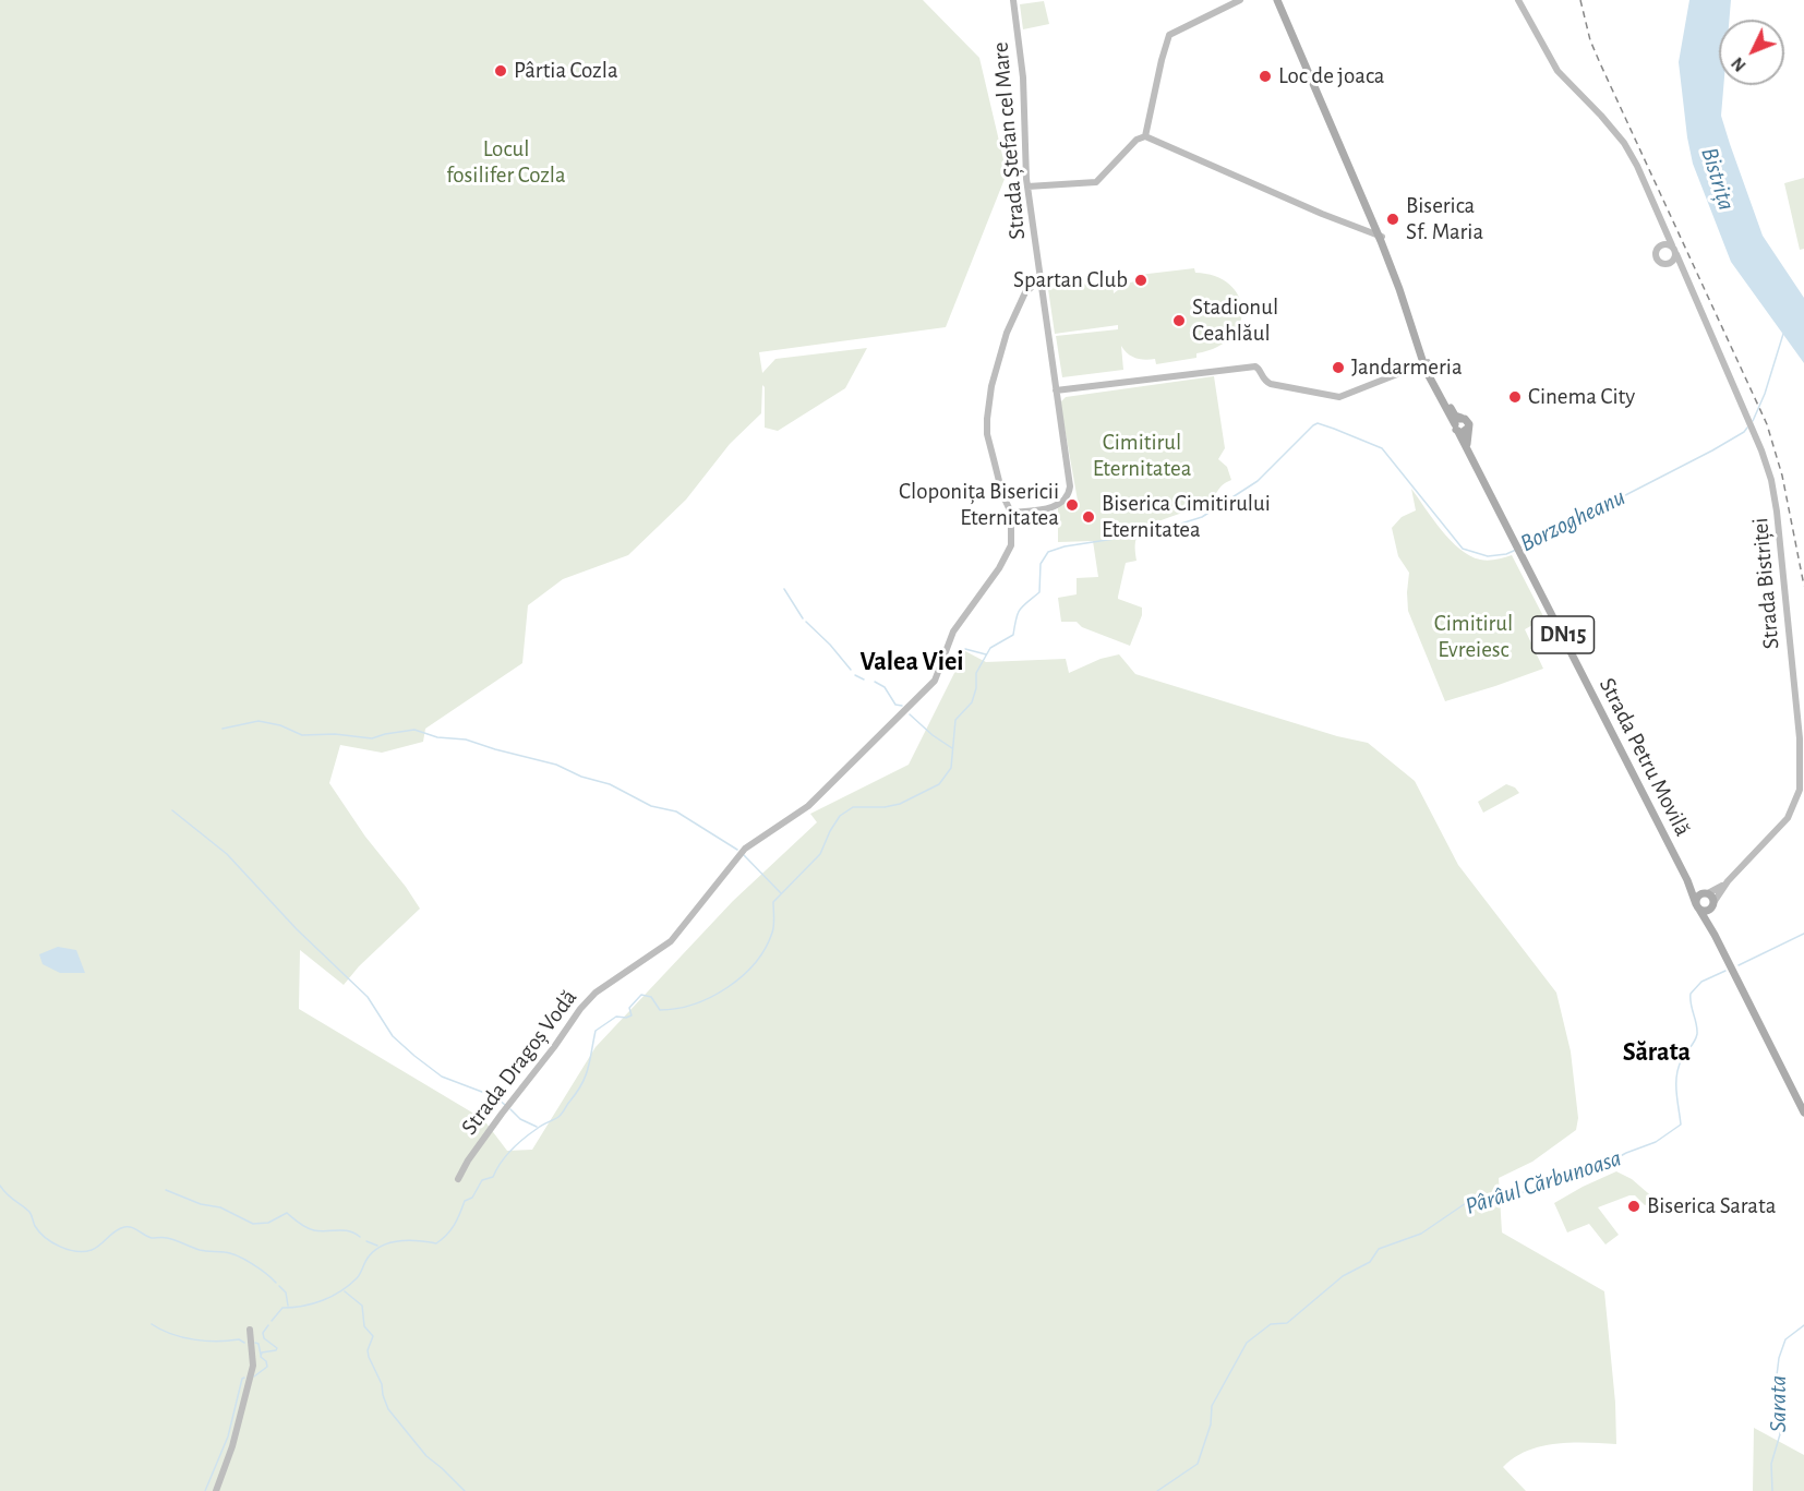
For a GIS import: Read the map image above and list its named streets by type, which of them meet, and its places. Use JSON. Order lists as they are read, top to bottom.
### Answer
{
  "streets": {
    "main road": ["DN15", "Strada Petru Movilă"],
    "street": ["Strada Ștefan cel Mare", "Strada Bistriței", "Strada Dragoș Vodă"]
  },
  "crossings": [
    ["Strada Ștefan cel Mare", "Strada Dragoș Vodă"],
    ["Strada Bistriței", "DN15"],
    ["Strada Bistriței", "Strada Petru Movilă"],
    ["DN15", "Strada Petru Movilă"]
  ],
  "districts": ["Valea Viei", "Sărata"],
  "water": [
    "Bistrița",
    "Borzogheanu",
    "Pârâul Cărbunoasa",
    "Sarata"
  ],
  "parks": ["Locul fosilifer Cozla", "Cimitirul Eternitatea", "Cimitirul Evreiesc"],
  "places": [
    "Pârtia Cozla",
    "Loc de joaca",
    "Biserica Sf. Maria",
    "Spartan Club",
    "Stadionul Ceahlăul",
    "Jandarmeria",
    "Cinema City",
    "Cloponița Bisericii Eternitatea",
    "Biserica Cimitirului Eternitatea",
    "Biserica Sarata"
  ],
  "north": "bottom left"
}
